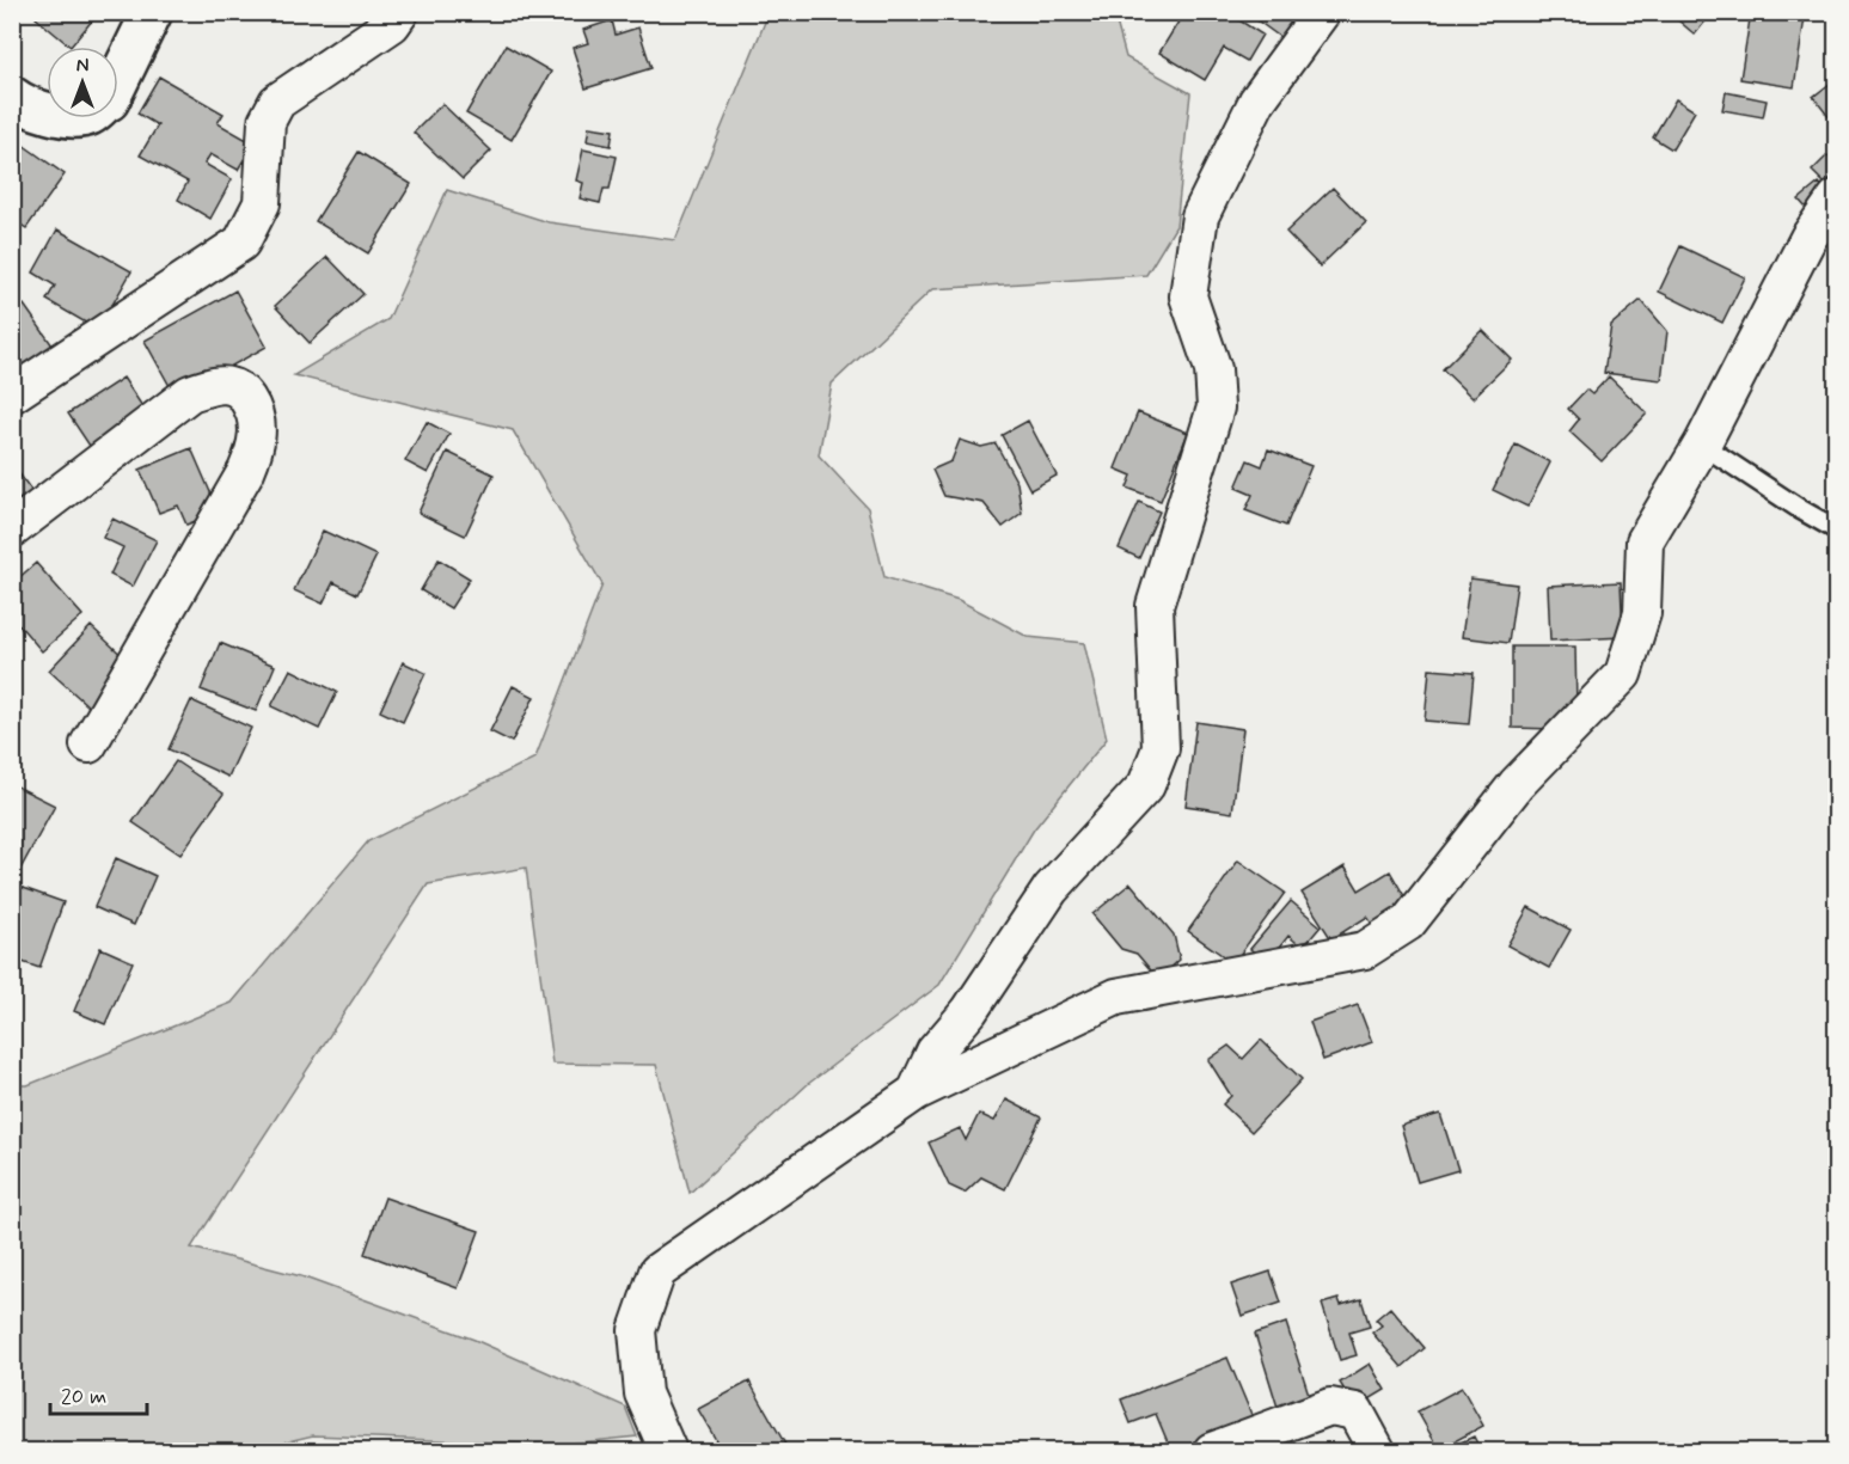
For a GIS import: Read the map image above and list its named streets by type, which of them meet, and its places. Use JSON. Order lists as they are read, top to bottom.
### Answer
{
  "scale_bar": "20 m",
  "north": "top"
}
